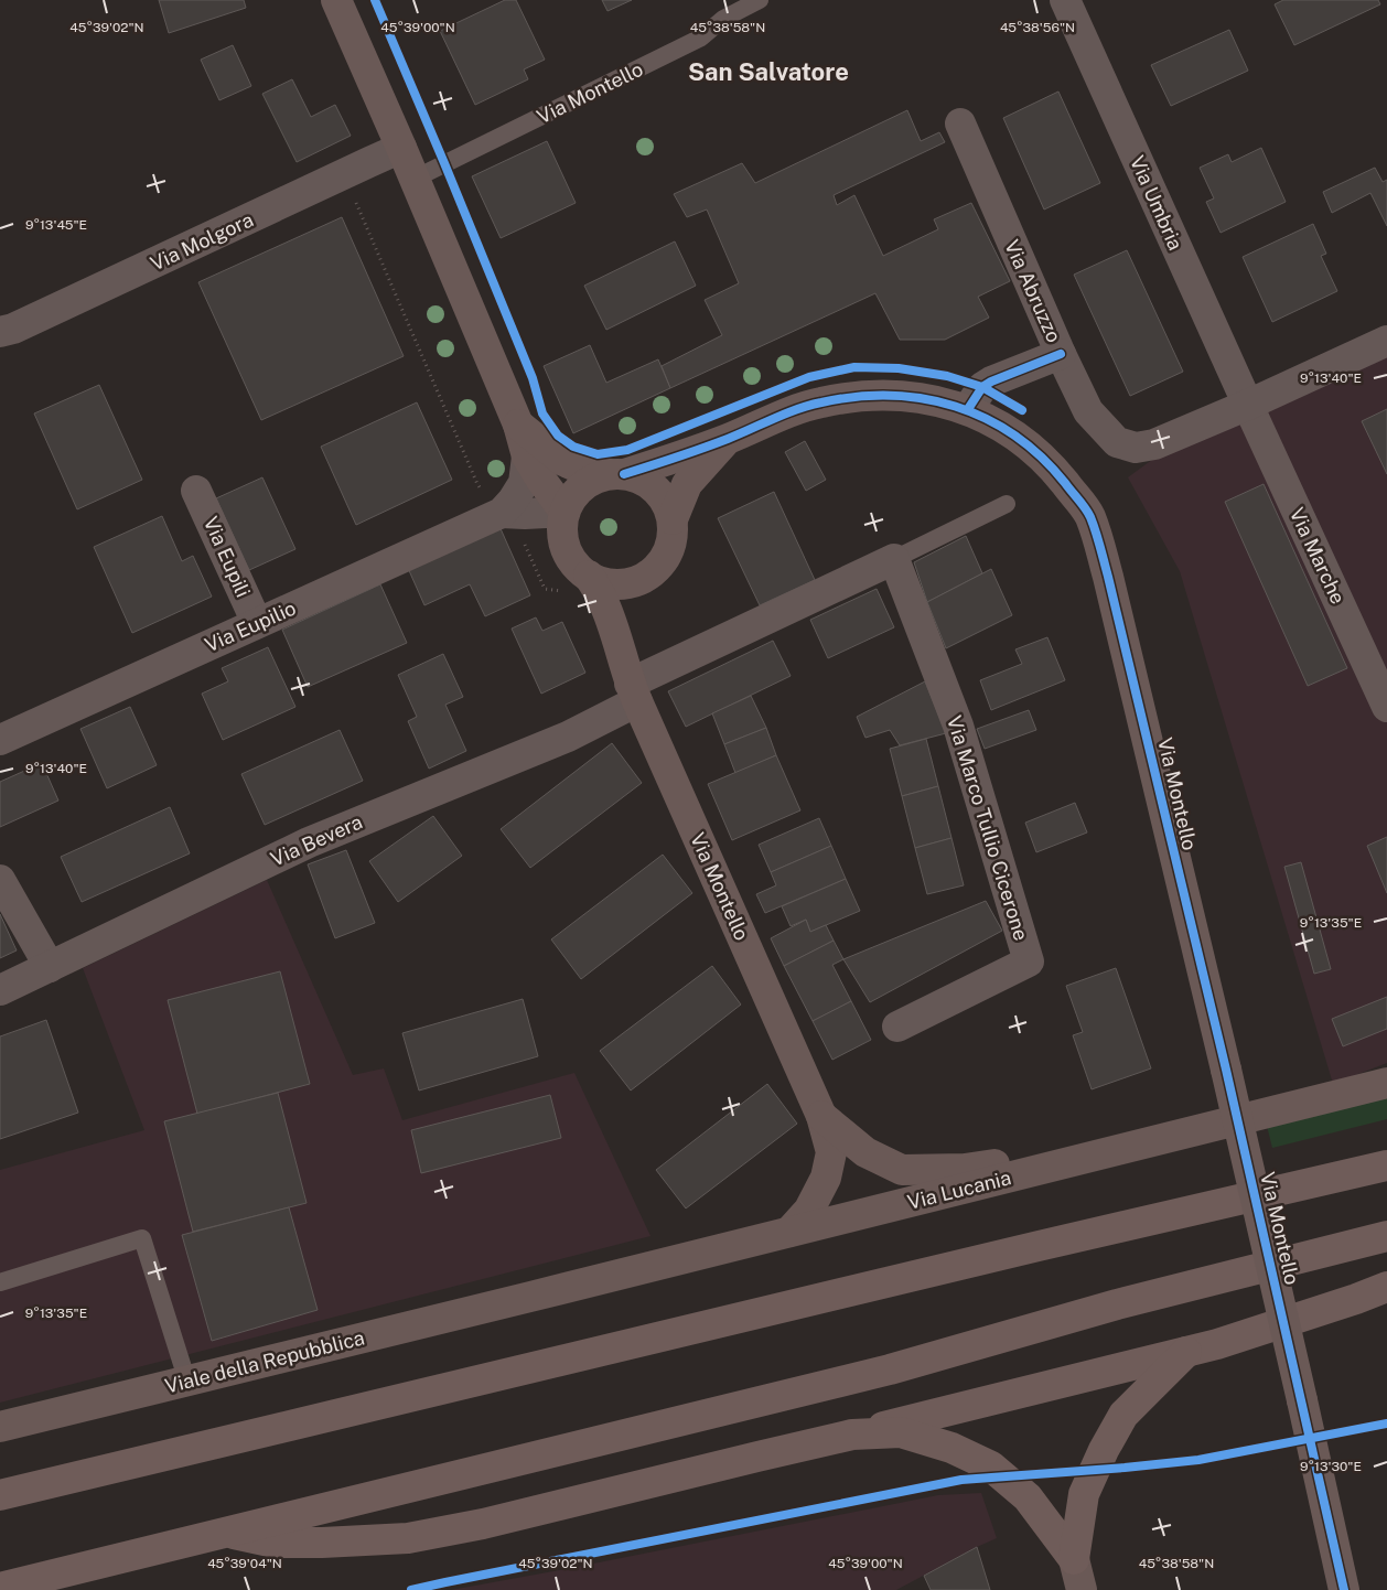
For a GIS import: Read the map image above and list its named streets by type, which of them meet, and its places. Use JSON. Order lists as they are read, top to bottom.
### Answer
{
  "streets": {
    "street": [
      "Via Montello",
      "Via Umbria",
      "Via Molgora",
      "Via Abruzzo",
      "Via Marche",
      "Via Eupili",
      "Via Eupilio",
      "Via Marco Tullio Cicerone",
      "Via Bevera",
      "Via Lucania",
      "Viale della Repubblica"
    ]
  },
  "crossings": [
    ["Via Montello", "Via Molgora"],
    ["Via Montello", "Via Eupilio"],
    ["Via Montello", "Via Bevera"],
    ["Via Montello", "Via Lucania"],
    ["Via Umbria", "Via Abruzzo"],
    ["Via Umbria", "Via Marche"],
    ["Via Abruzzo", "Via Marche"],
    ["Via Eupili", "Via Eupilio"],
    ["Via Lucania", "Viale della Repubblica"]
  ],
  "districts": ["San Salvatore"],
  "coordinates": [
    "45°39'02\"N",
    "45°39'00\"N",
    "45°38'58\"N",
    "45°38'56\"N",
    "9°13'45\"E",
    "9°13'40\"E",
    "9°13'35\"E",
    "9°13'30\"E",
    "45°39'04\"N"
  ]
}
